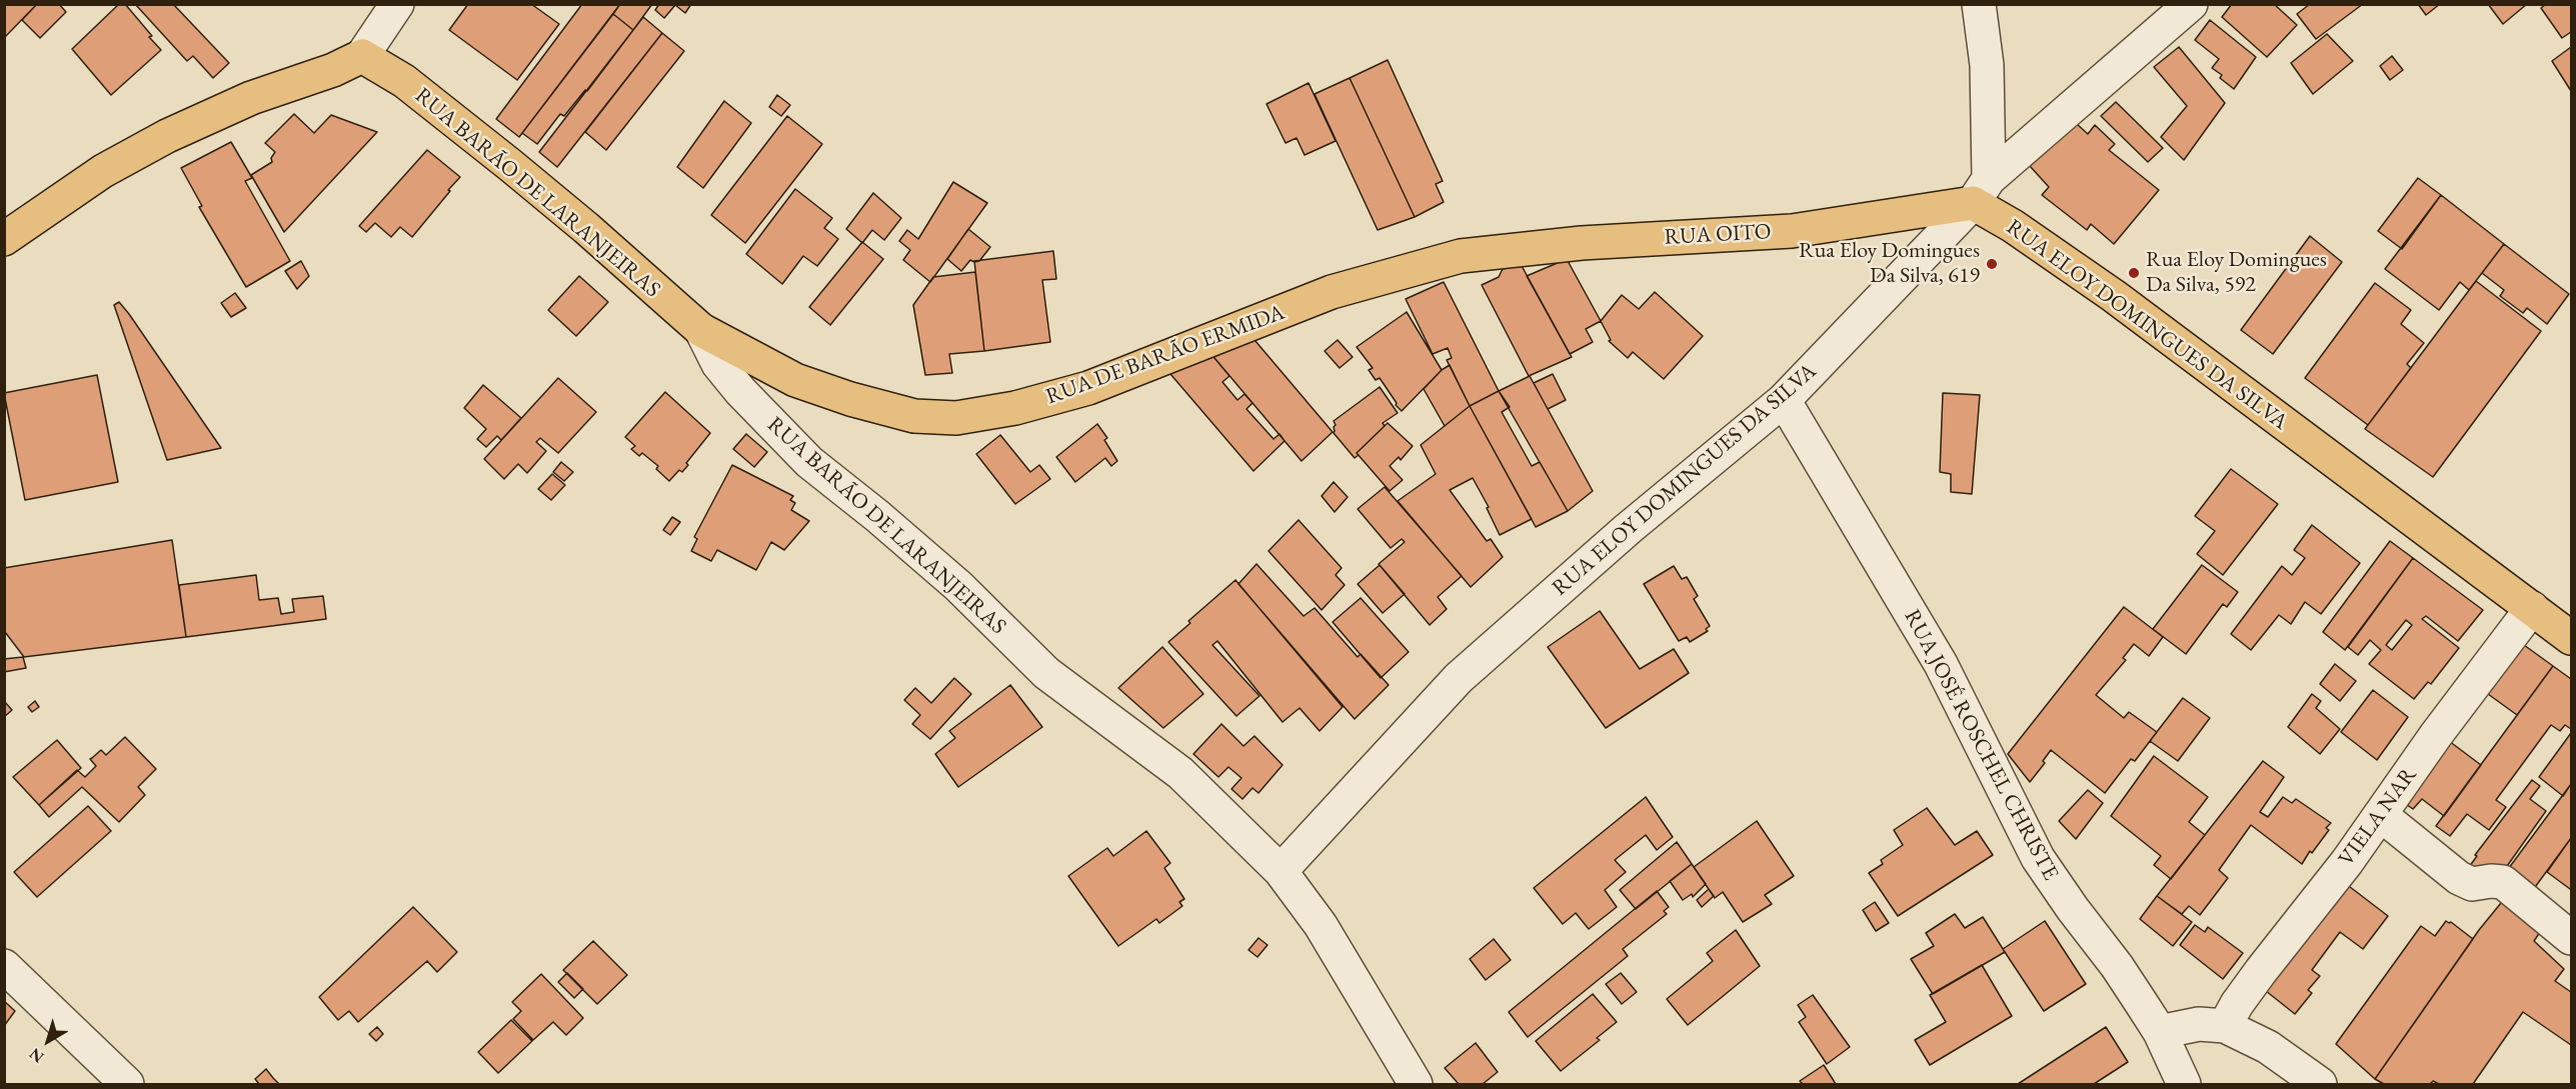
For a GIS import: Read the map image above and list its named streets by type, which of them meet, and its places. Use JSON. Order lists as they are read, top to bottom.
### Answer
{
  "streets": {
    "main road": [
      "RUA BARÃO DE LARANJEIRAS",
      "RUA OITO",
      "RUA ELOY DOMINGUES DA SILVA",
      "RUA DE BARÃO ERMIDA"
    ],
    "street": ["RUA JOSÉ ROSCHEL CHRISTE", "VIELA NAR"]
  },
  "crossings": [
    ["RUA BARÃO DE LARANJEIRAS", "RUA ELOY DOMINGUES DA SILVA"],
    ["RUA BARÃO DE LARANJEIRAS", "RUA DE BARÃO ERMIDA"],
    ["RUA OITO", "RUA ELOY DOMINGUES DA SILVA"],
    ["RUA OITO", "RUA DE BARÃO ERMIDA"],
    ["RUA ELOY DOMINGUES DA SILVA", "RUA JOSÉ ROSCHEL CHRISTE"],
    ["RUA ELOY DOMINGUES DA SILVA", "VIELA NAR"]
  ],
  "places": ["Rua Eloy Domingues Da Silva, 619", "Rua Eloy Domingues Da Silva, 592"],
  "north": "bottom left"
}
